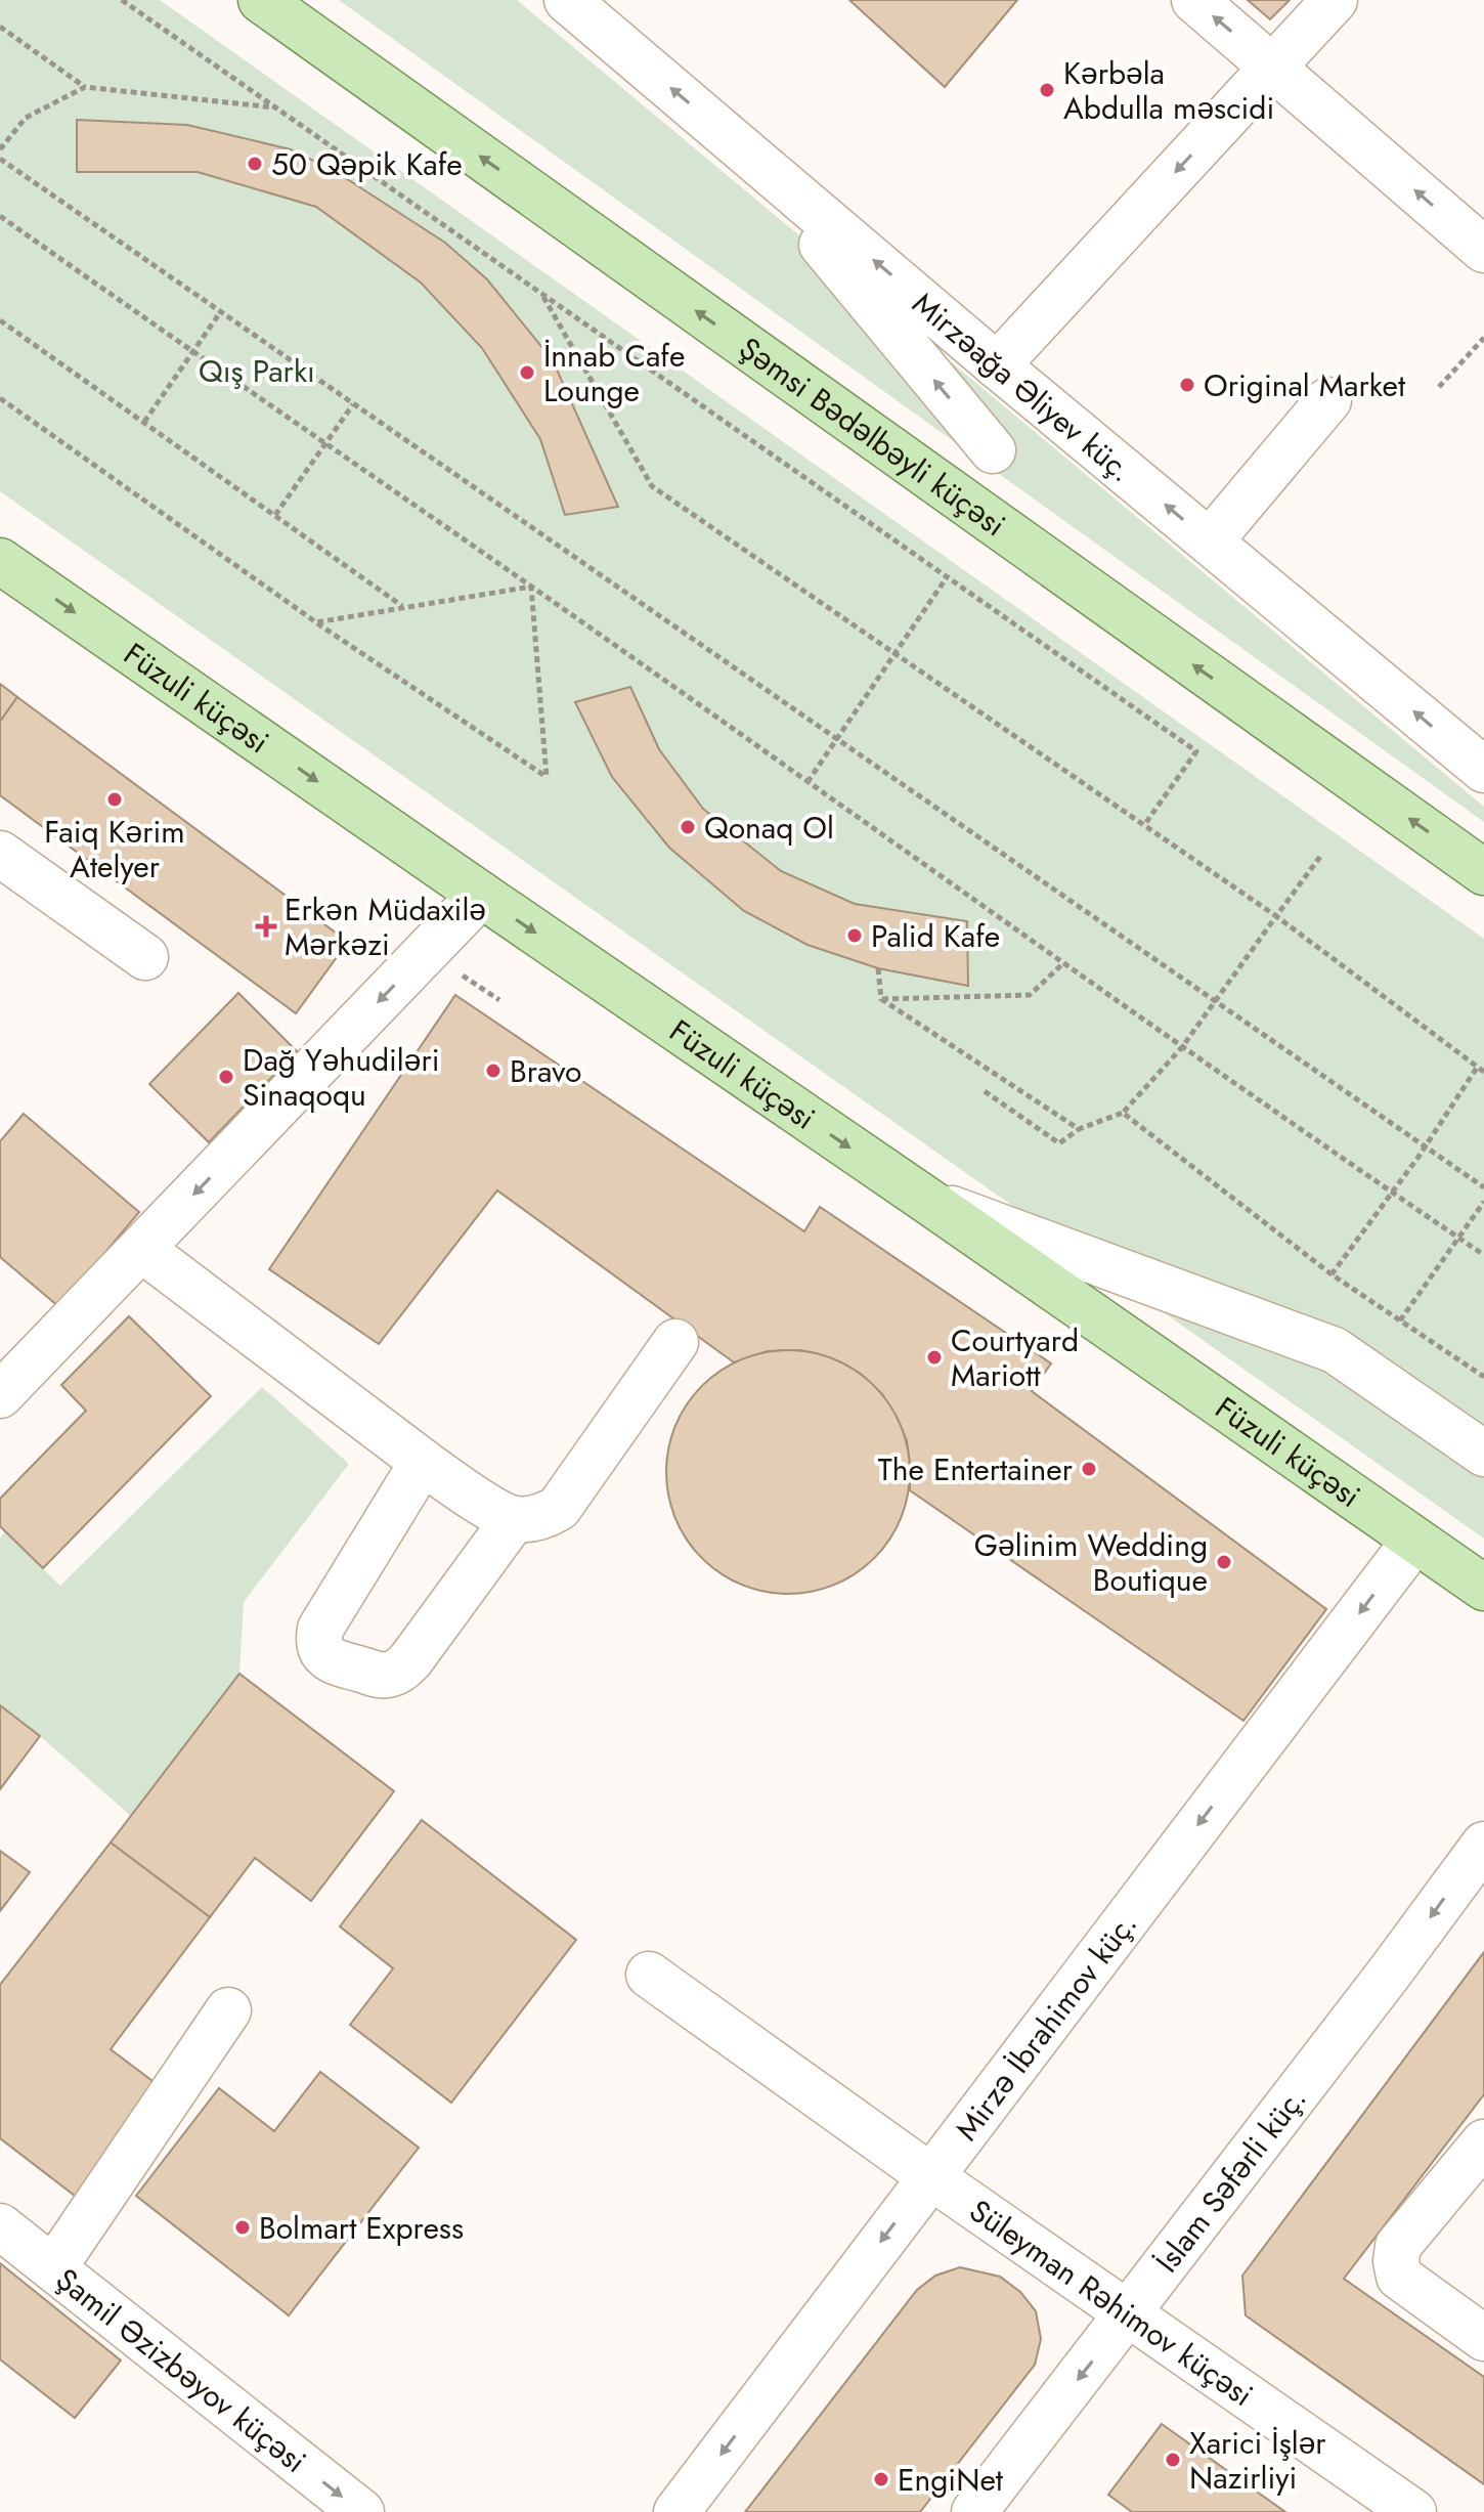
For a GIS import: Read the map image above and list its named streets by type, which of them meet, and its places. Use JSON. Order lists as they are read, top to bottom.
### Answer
{
  "streets": {
    "main road": ["Şəmsi Bədəlbəyli küçəsi", "Füzuli küçəsi"],
    "street": [
      "Mirzəağa Əliyev küç.",
      "Mirzə İbrahimov küç.",
      "İslam Səfərli küç.",
      "Süleyman Rəhimov küçəsi",
      "Şamil Əzizbəyov küçəsi"
    ]
  },
  "crossings": [
    ["Füzuli küçəsi", "Mirzə İbrahimov küç."],
    ["Mirzə İbrahimov küç.", "Süleyman Rəhimov küçəsi"],
    ["İslam Səfərli küç.", "Süleyman Rəhimov küçəsi"]
  ],
  "one_way": [
    "Şəmsi Bədəlbəyli küçəsi",
    "Füzuli küçəsi",
    "Mirzə İbrahimov küç.",
    "İslam Səfərli küç.",
    "Şamil Əzizbəyov küçəsi"
  ],
  "parks": ["Qış Parkı"],
  "places": {
    "other": [
      "Kərbəla Abdulla məscidi",
      "50 Qəpik Kafe",
      "İnnab Cafe Lounge",
      "Original Market",
      "Faiq Kərim Atelyer",
      "Qonaq Ol",
      "Palid Kafe",
      "Bravo",
      "Dağ Yəhudiləri Sinaqoqu",
      "Courtyard Mariott",
      "The Entertainer",
      "Gəlinim Wedding Boutique",
      "Bolmart Express",
      "Xarici İşlər Nazirliyi",
      "EngiNet"
    ],
    "health": ["Erkən Müdaxilə Mərkəzi"]
  }
}
